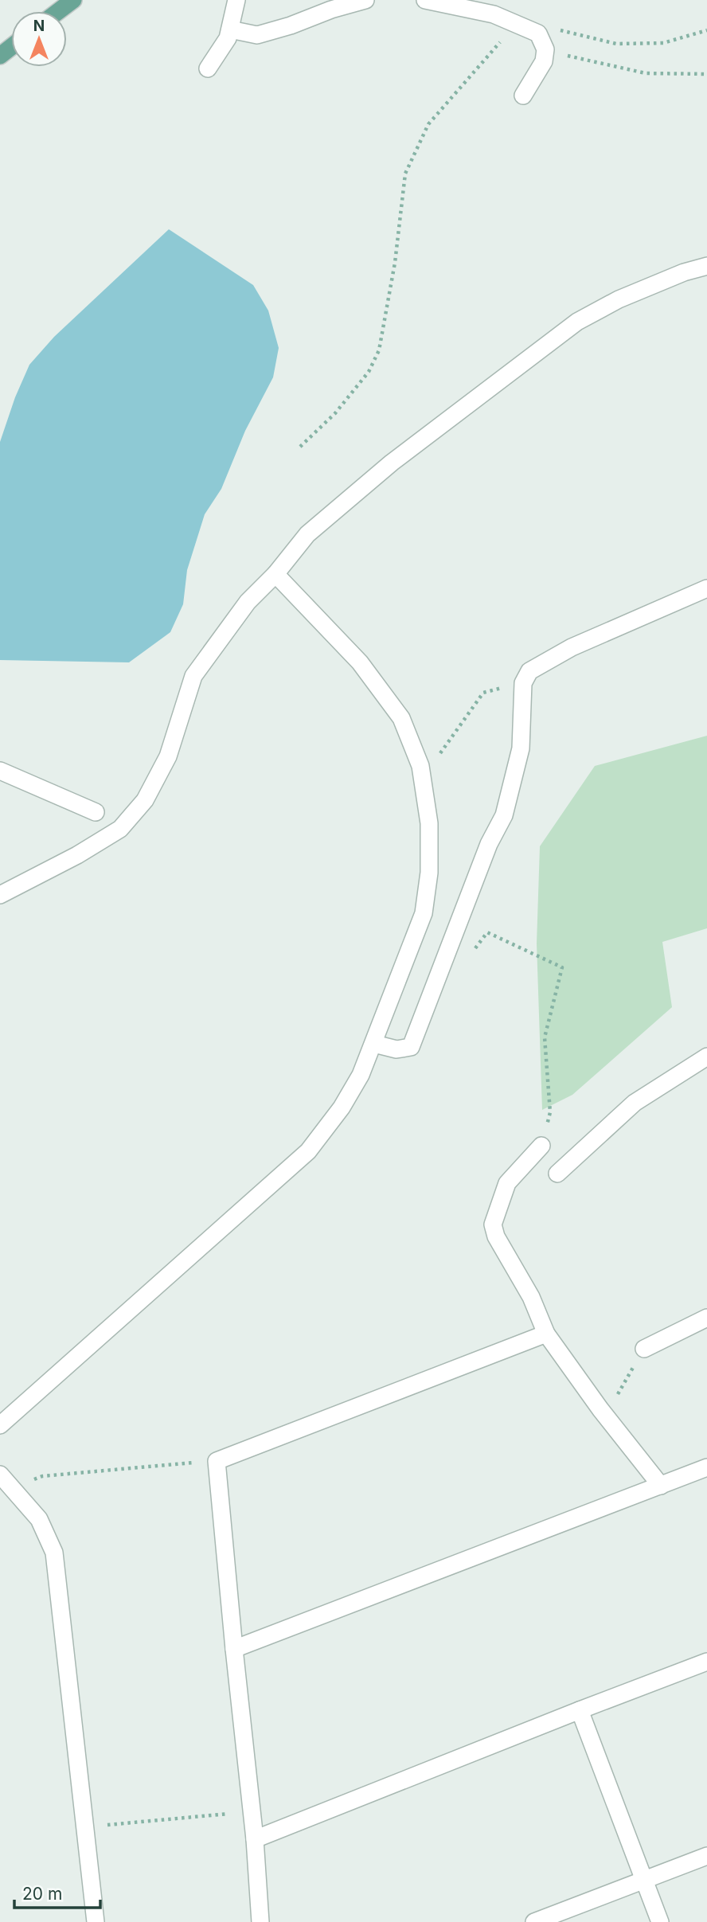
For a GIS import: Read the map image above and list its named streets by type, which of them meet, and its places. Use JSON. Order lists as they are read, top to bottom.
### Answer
{
  "scale_bar": "20 m",
  "north": "top"
}
